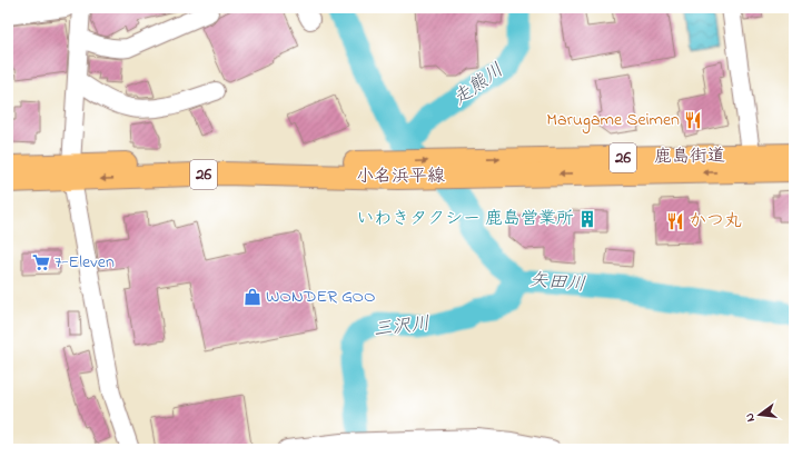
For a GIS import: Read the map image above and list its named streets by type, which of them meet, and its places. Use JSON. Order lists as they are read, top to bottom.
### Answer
{
  "streets": {
    "main road": ["鹿島街道", "26", "小名浜平線"]
  },
  "crossings": [
    ["鹿島街道", "26"],
    ["鹿島街道", "小名浜平線"]
  ],
  "water": ["走熊川", "矢田川", "三沢川"],
  "places": {
    "restaurant": ["Marugame Seimen", "かつ丸"],
    "building": ["いわきタクシー 鹿島営業所"],
    "supermarket": ["7-Eleven"],
    "shop": ["WONDER GOO"]
  },
  "north": "left"
}
